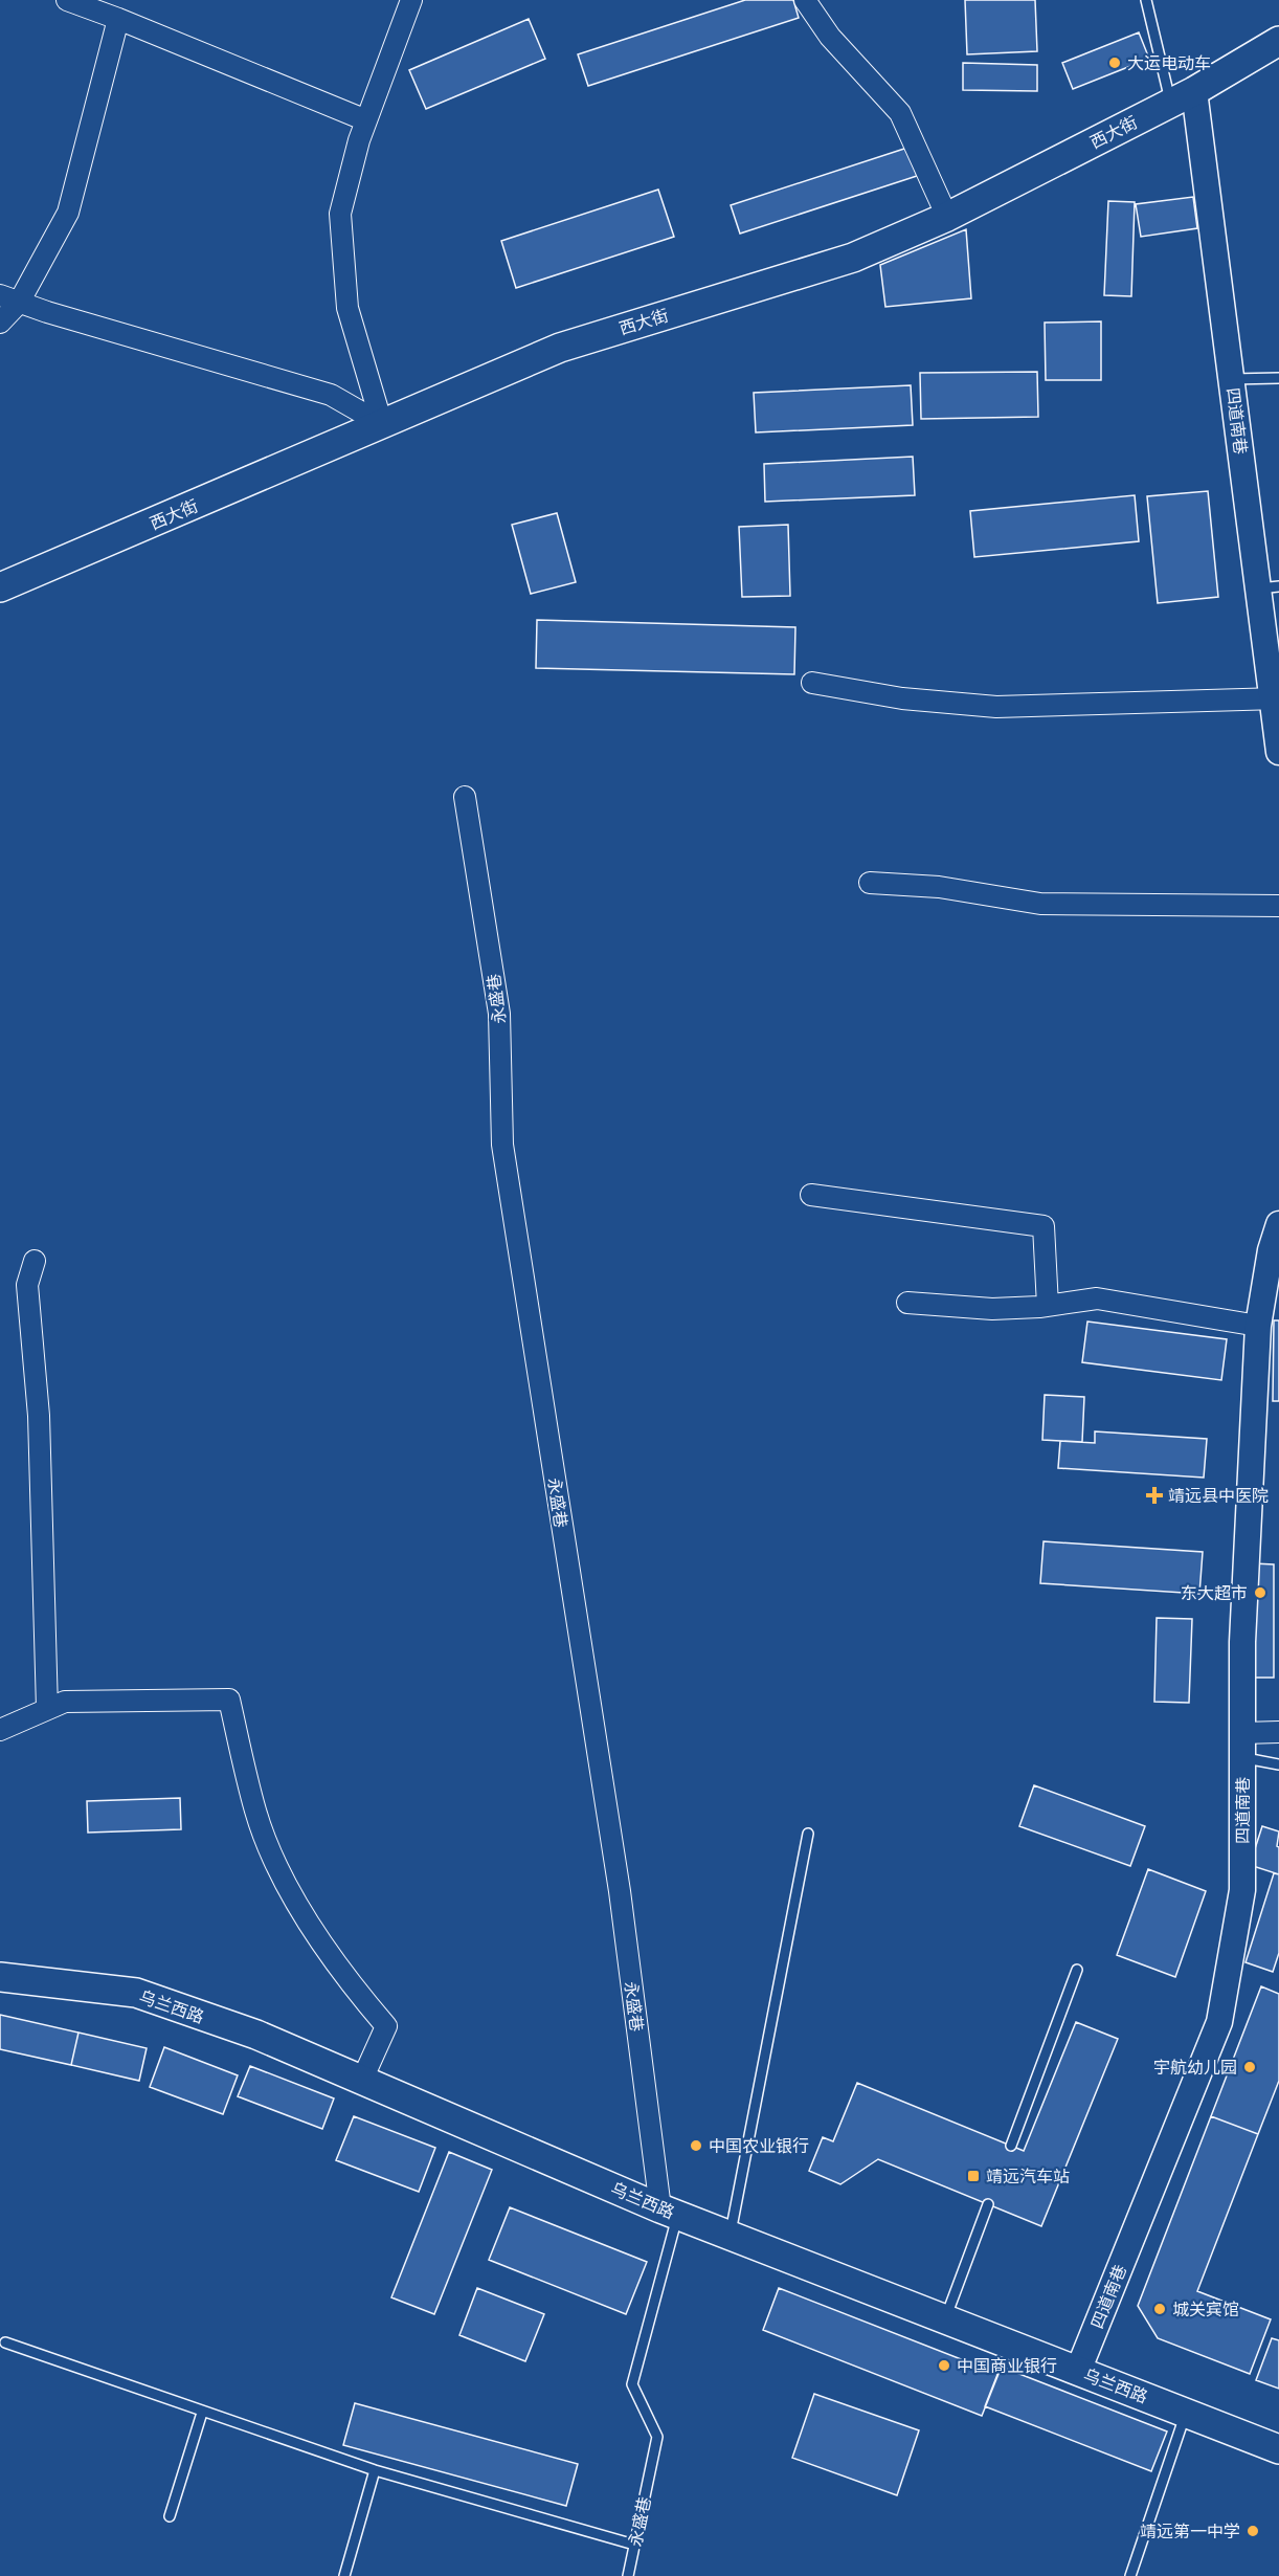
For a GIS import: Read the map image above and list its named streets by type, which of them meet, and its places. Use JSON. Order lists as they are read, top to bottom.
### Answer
{
  "streets": {
    "main road": ["西大街", "乌兰西路"],
    "street": ["四道南巷", "永盛巷"]
  },
  "crossings": [
    ["西大街", "四道南巷"],
    ["四道南巷", "乌兰西路"],
    ["永盛巷", "乌兰西路"]
  ],
  "places": {
    "other": [
      "大运电动车",
      "东大超市",
      "宇航幼儿园",
      "中国农业银行",
      "城关宾馆",
      "中国商业银行",
      "靖远第一中学"
    ],
    "health": ["靖远县中医院"],
    "transit": ["靖远汽车站"]
  }
}
